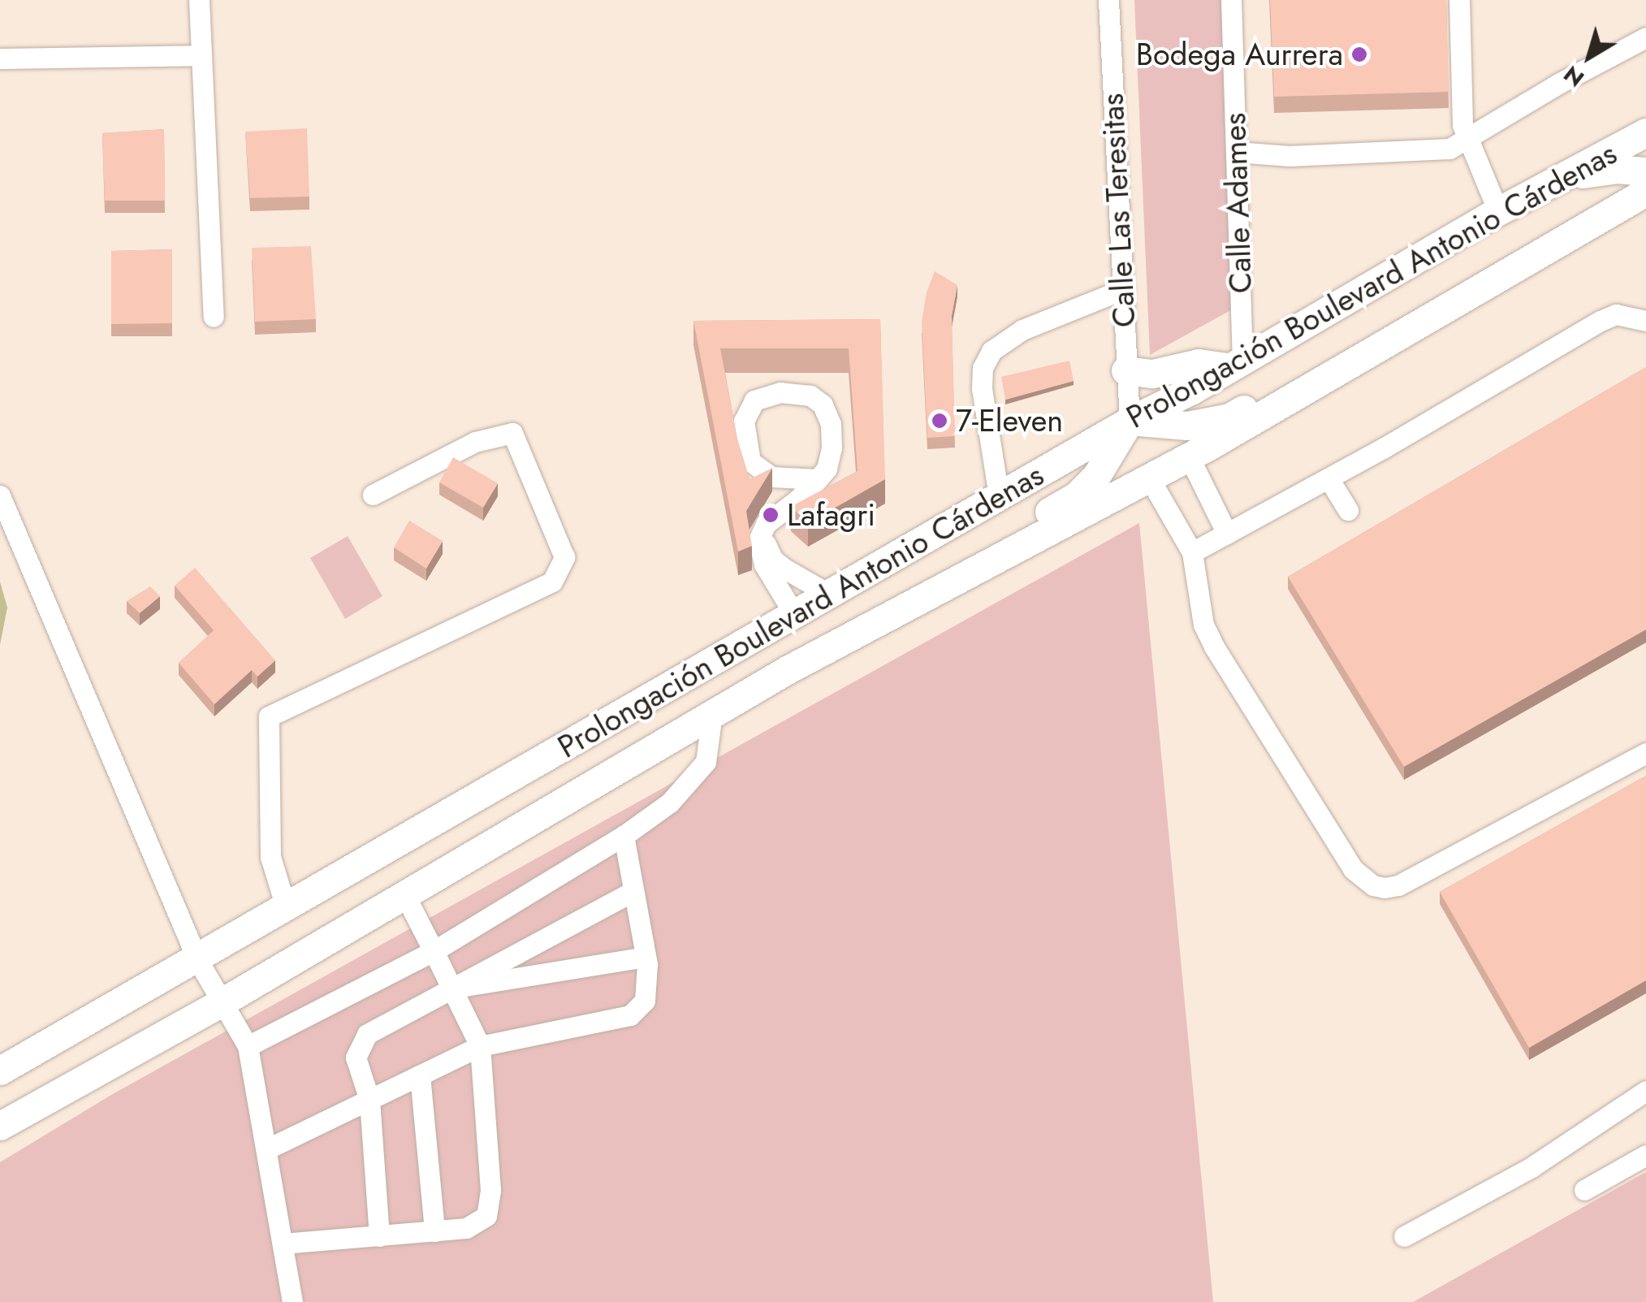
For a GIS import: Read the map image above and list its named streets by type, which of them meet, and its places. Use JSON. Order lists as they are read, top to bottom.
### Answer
{
  "streets": {
    "highway": ["Prolongación Boulevard Antonio Cárdenas"],
    "street": ["Calle Adames", "Calle Las Teresitas"]
  },
  "crossings": [
    ["Calle Adames", "Prolongación Boulevard Antonio Cárdenas"],
    ["Calle Las Teresitas", "Prolongación Boulevard Antonio Cárdenas"]
  ],
  "places": ["Bodega Aurrera", "7-Eleven", "Lafagri"],
  "north": "bottom left"
}
